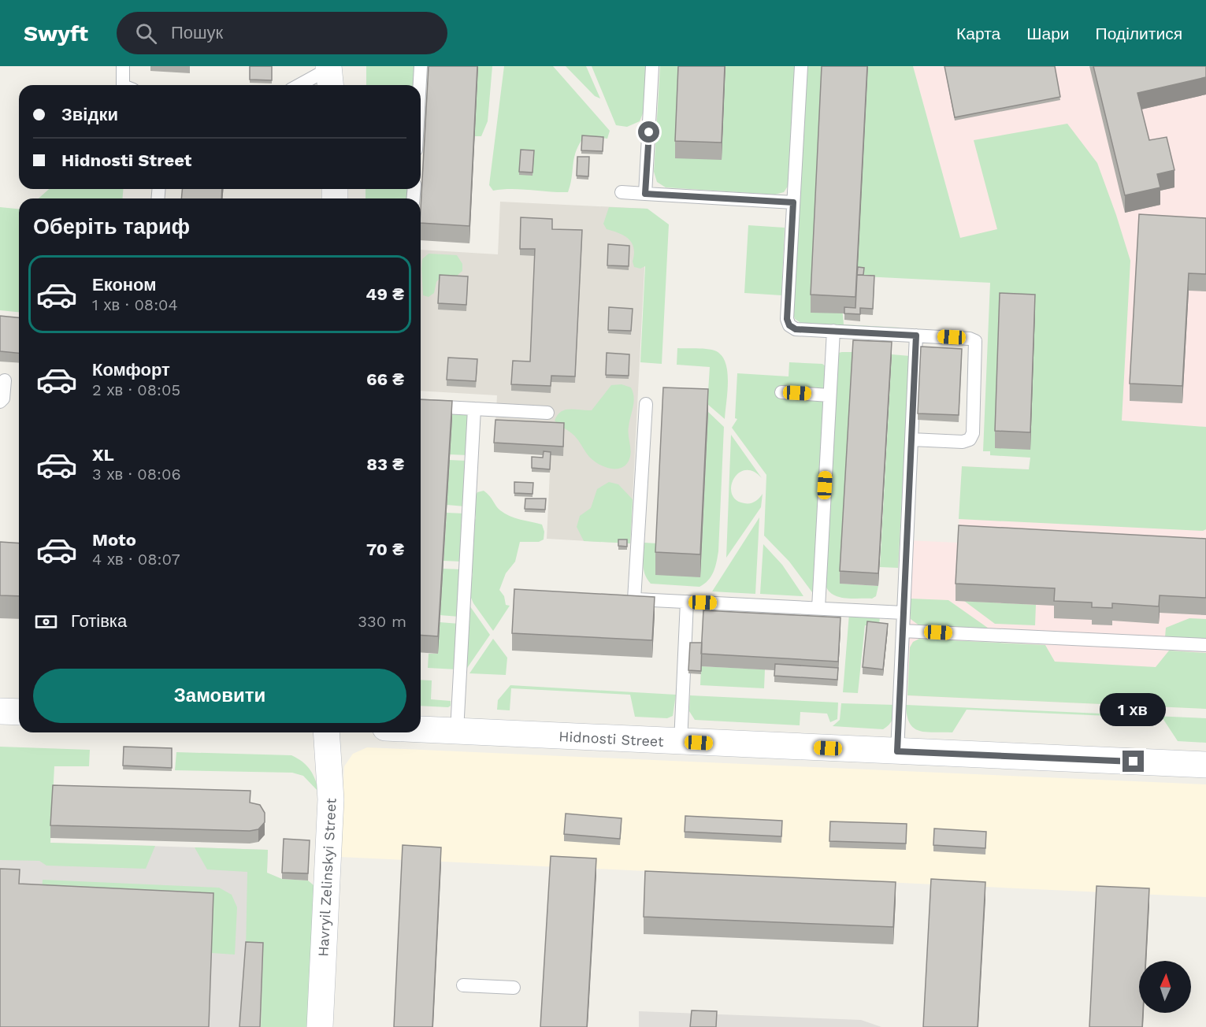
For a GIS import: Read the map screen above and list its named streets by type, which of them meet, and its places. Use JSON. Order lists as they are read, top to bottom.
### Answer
{
  "streets": {
    "main road": ["Hidnosti Street", "Havryil Zelinskyi Street"]
  },
  "north": "top",
  "page": {
    "header": "Swyft",
    "search": "Пошук",
    "nav": ["Карта", "Шари", "Поділитися"],
    "banner": ["Звідки", "Hidnosti Street"],
    "heading": "Оберіть тариф",
    "list": [
      {
        "name": "Економ",
        "note": "1 хв · 08:04",
        "value": "49 ₴"
      },
      {
        "name": "Комфорт",
        "note": "2 хв · 08:05",
        "value": "66 ₴"
      },
      {
        "name": "XL",
        "note": "3 хв · 08:06",
        "value": "83 ₴"
      },
      {
        "name": "Moto",
        "note": "4 хв · 08:07",
        "value": "70 ₴"
      }
    ],
    "pay": ["Готівка", "330 m"],
    "buttons": "Замовити",
    "bubble": "1 хв"
  }
}
